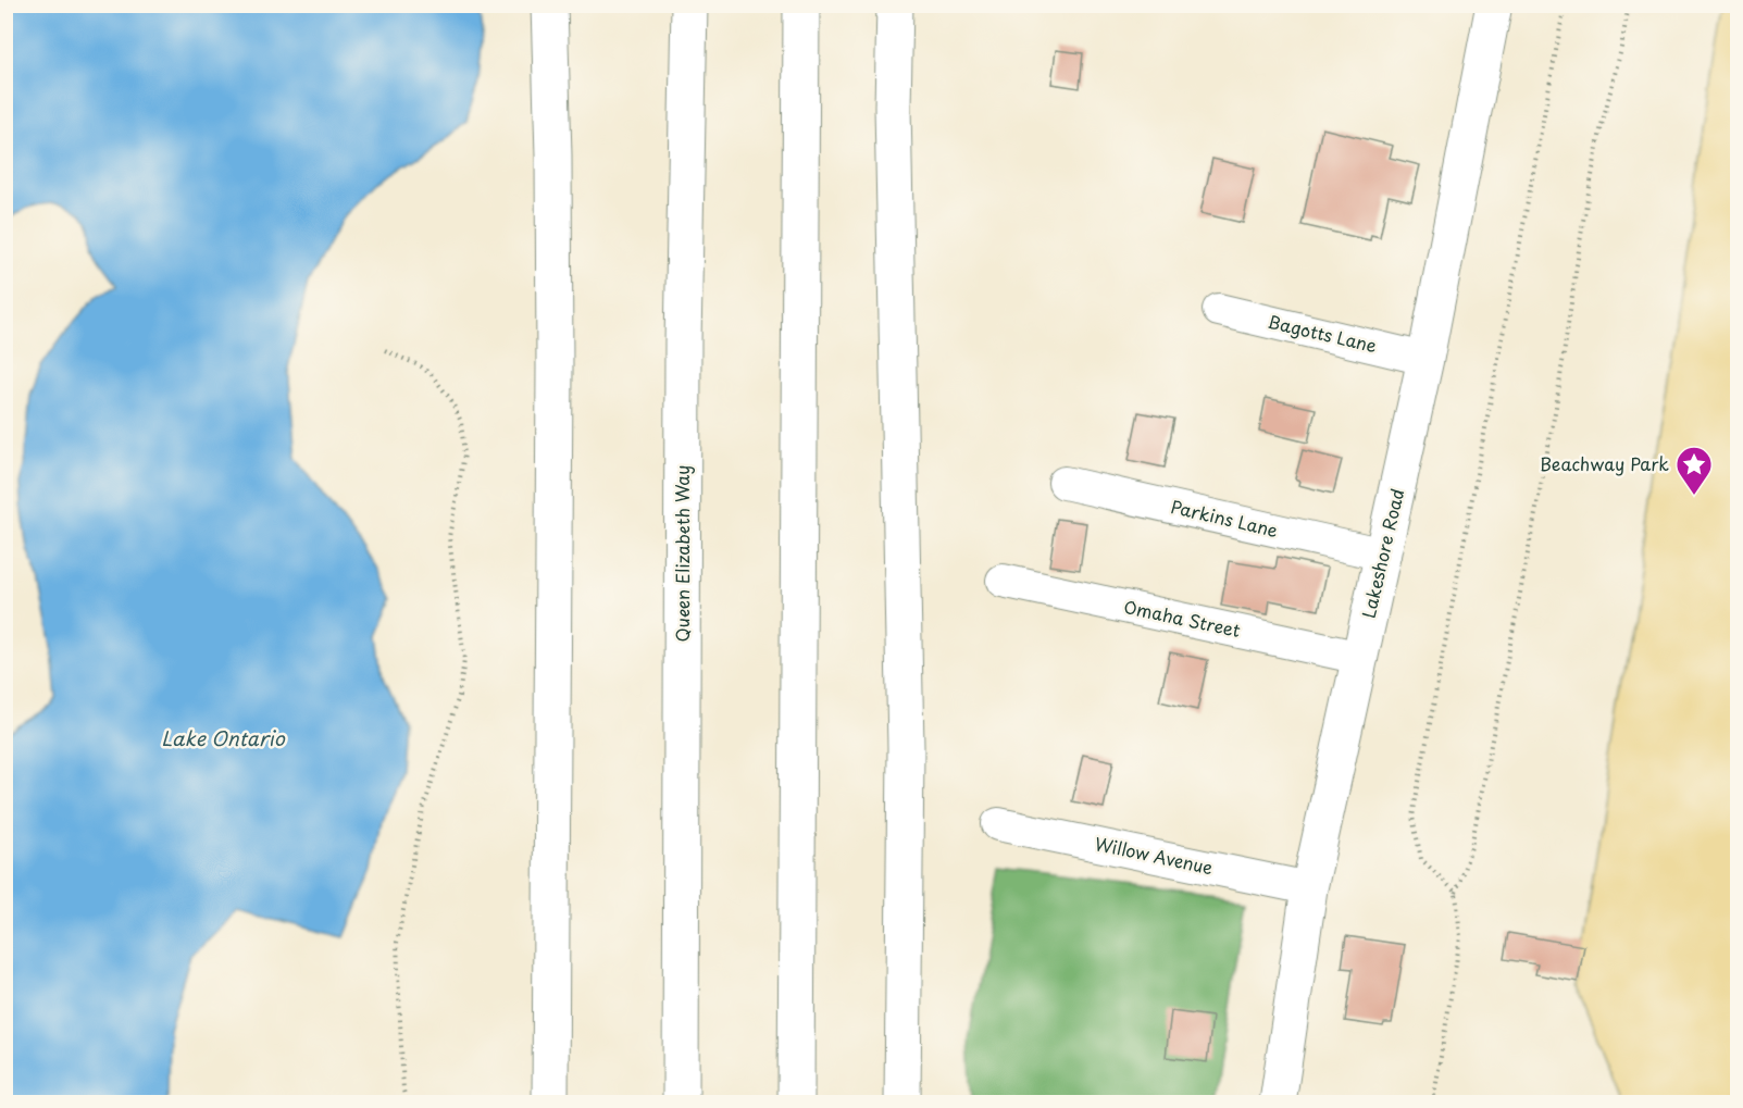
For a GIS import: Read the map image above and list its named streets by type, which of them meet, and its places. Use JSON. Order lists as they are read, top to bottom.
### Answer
{
  "streets": {
    "main road": ["Queen Elizabeth Way", "Lakeshore Road"],
    "street": [
      "Bagotts Lane",
      "Parkins Lane",
      "Omaha Street",
      "Willow Avenue"
    ]
  },
  "crossings": [
    ["Bagotts Lane", "Lakeshore Road"],
    ["Parkins Lane", "Lakeshore Road"],
    ["Lakeshore Road", "Omaha Street"],
    ["Lakeshore Road", "Willow Avenue"]
  ],
  "water": ["Lake Ontario"],
  "places": {
    "place": ["Beachway Park"]
  }
}
